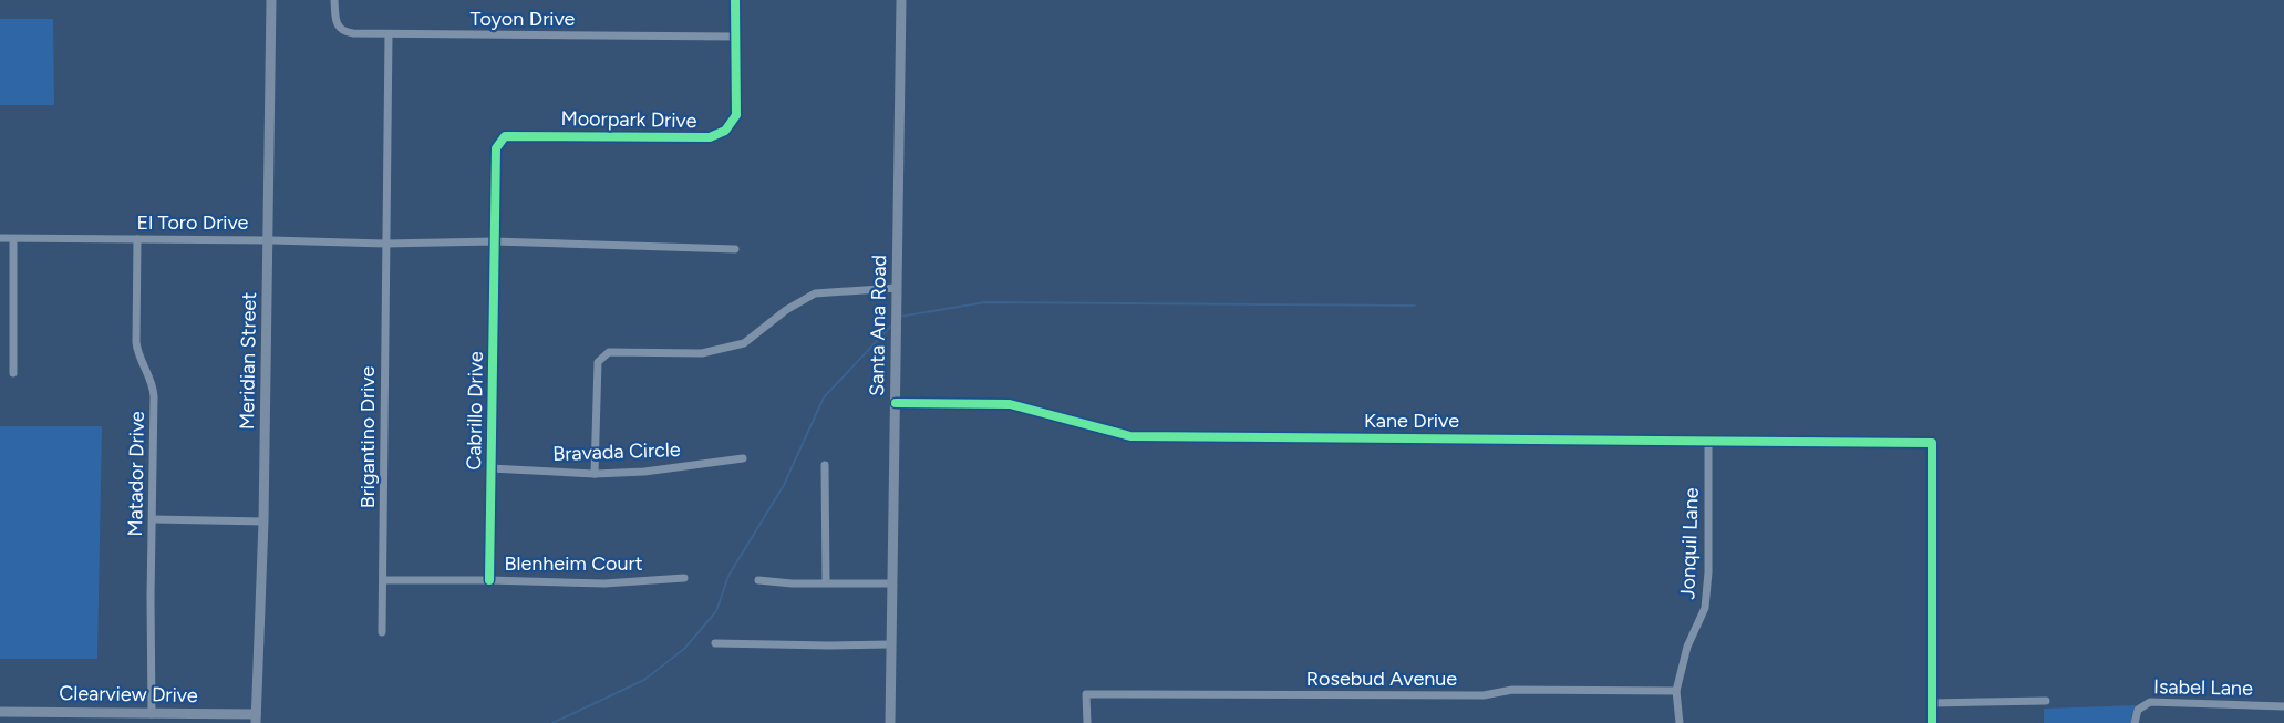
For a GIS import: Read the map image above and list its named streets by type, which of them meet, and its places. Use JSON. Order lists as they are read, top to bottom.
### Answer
{
  "streets": {
    "street": [
      "Toyon Drive",
      "Moorpark Drive",
      "El Toro Drive",
      "Santa Ana Road",
      "Meridian Street",
      "Cabrillo Drive",
      "Kane Drive",
      "Brigantino Drive",
      "Bravada Circle",
      "Matador Drive",
      "Jonquil Lane",
      "Blenheim Court",
      "Rosebud Avenue",
      "Isabel Lane",
      "Clearview Drive"
    ]
  },
  "crossings": [
    ["Toyon Drive", "Moorpark Drive"],
    ["Toyon Drive", "Brigantino Drive"],
    ["Moorpark Drive", "Cabrillo Drive"],
    ["El Toro Drive", "Meridian Street"],
    ["El Toro Drive", "Brigantino Drive"],
    ["El Toro Drive", "Matador Drive"],
    ["Santa Ana Road", "Kane Drive"],
    ["Meridian Street", "Clearview Drive"],
    ["Cabrillo Drive", "Bravada Circle"],
    ["Cabrillo Drive", "Blenheim Court"],
    ["Kane Drive", "Jonquil Lane"],
    ["Brigantino Drive", "Blenheim Court"],
    ["Matador Drive", "Clearview Drive"],
    ["Jonquil Lane", "Rosebud Avenue"]
  ]
}
